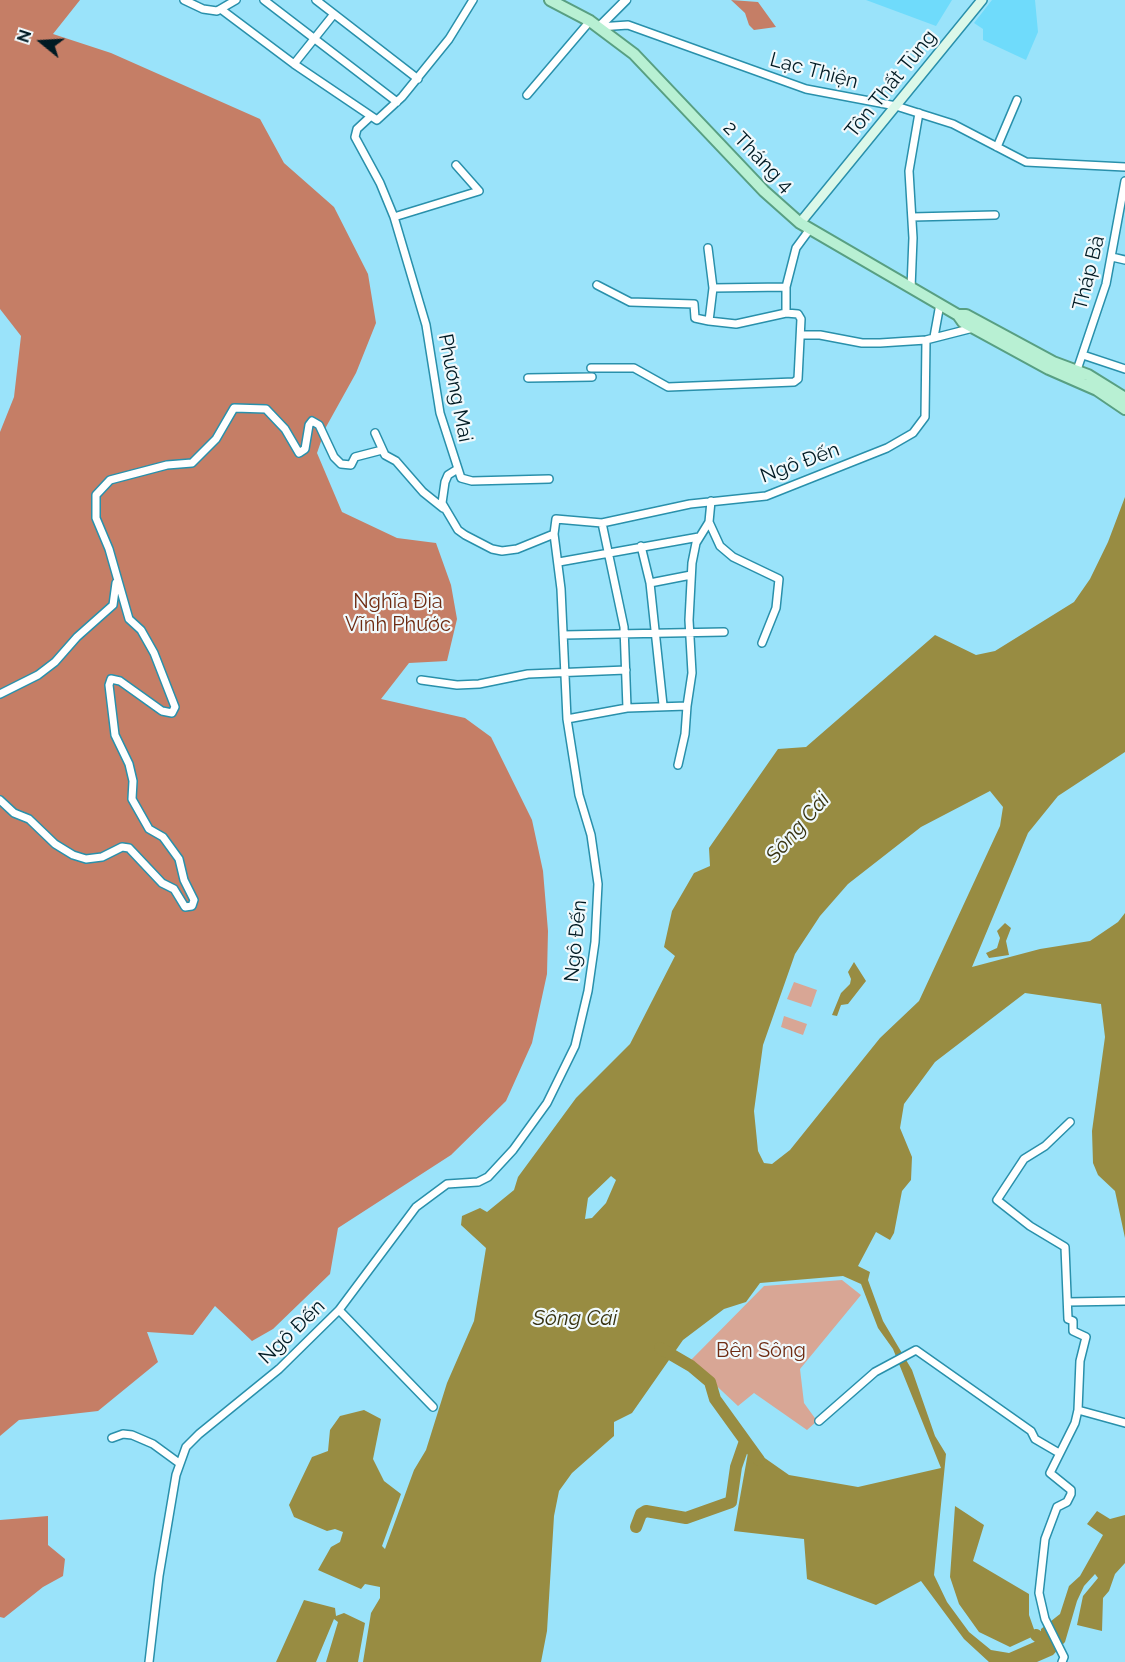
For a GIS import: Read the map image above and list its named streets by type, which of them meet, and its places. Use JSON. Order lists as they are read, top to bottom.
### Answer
{
  "streets": {
    "main road": ["Tôn Thất Tùng", "2 Tháng 4"],
    "street": [
      "Lạc Thiện",
      "Tháp Bà",
      "Phương Mai",
      "Ngô Đến"
    ]
  },
  "crossings": [
    ["Lạc Thiện", "Tôn Thất Tùng"],
    ["Lạc Thiện", "2 Tháng 4"],
    ["Tôn Thất Tùng", "2 Tháng 4"],
    ["2 Tháng 4", "Tháp Bà"]
  ],
  "water": ["Sông Cái"],
  "parks": ["Nghĩa Địa Vĩnh Phước", "Bên Sông"],
  "north": "left"
}
